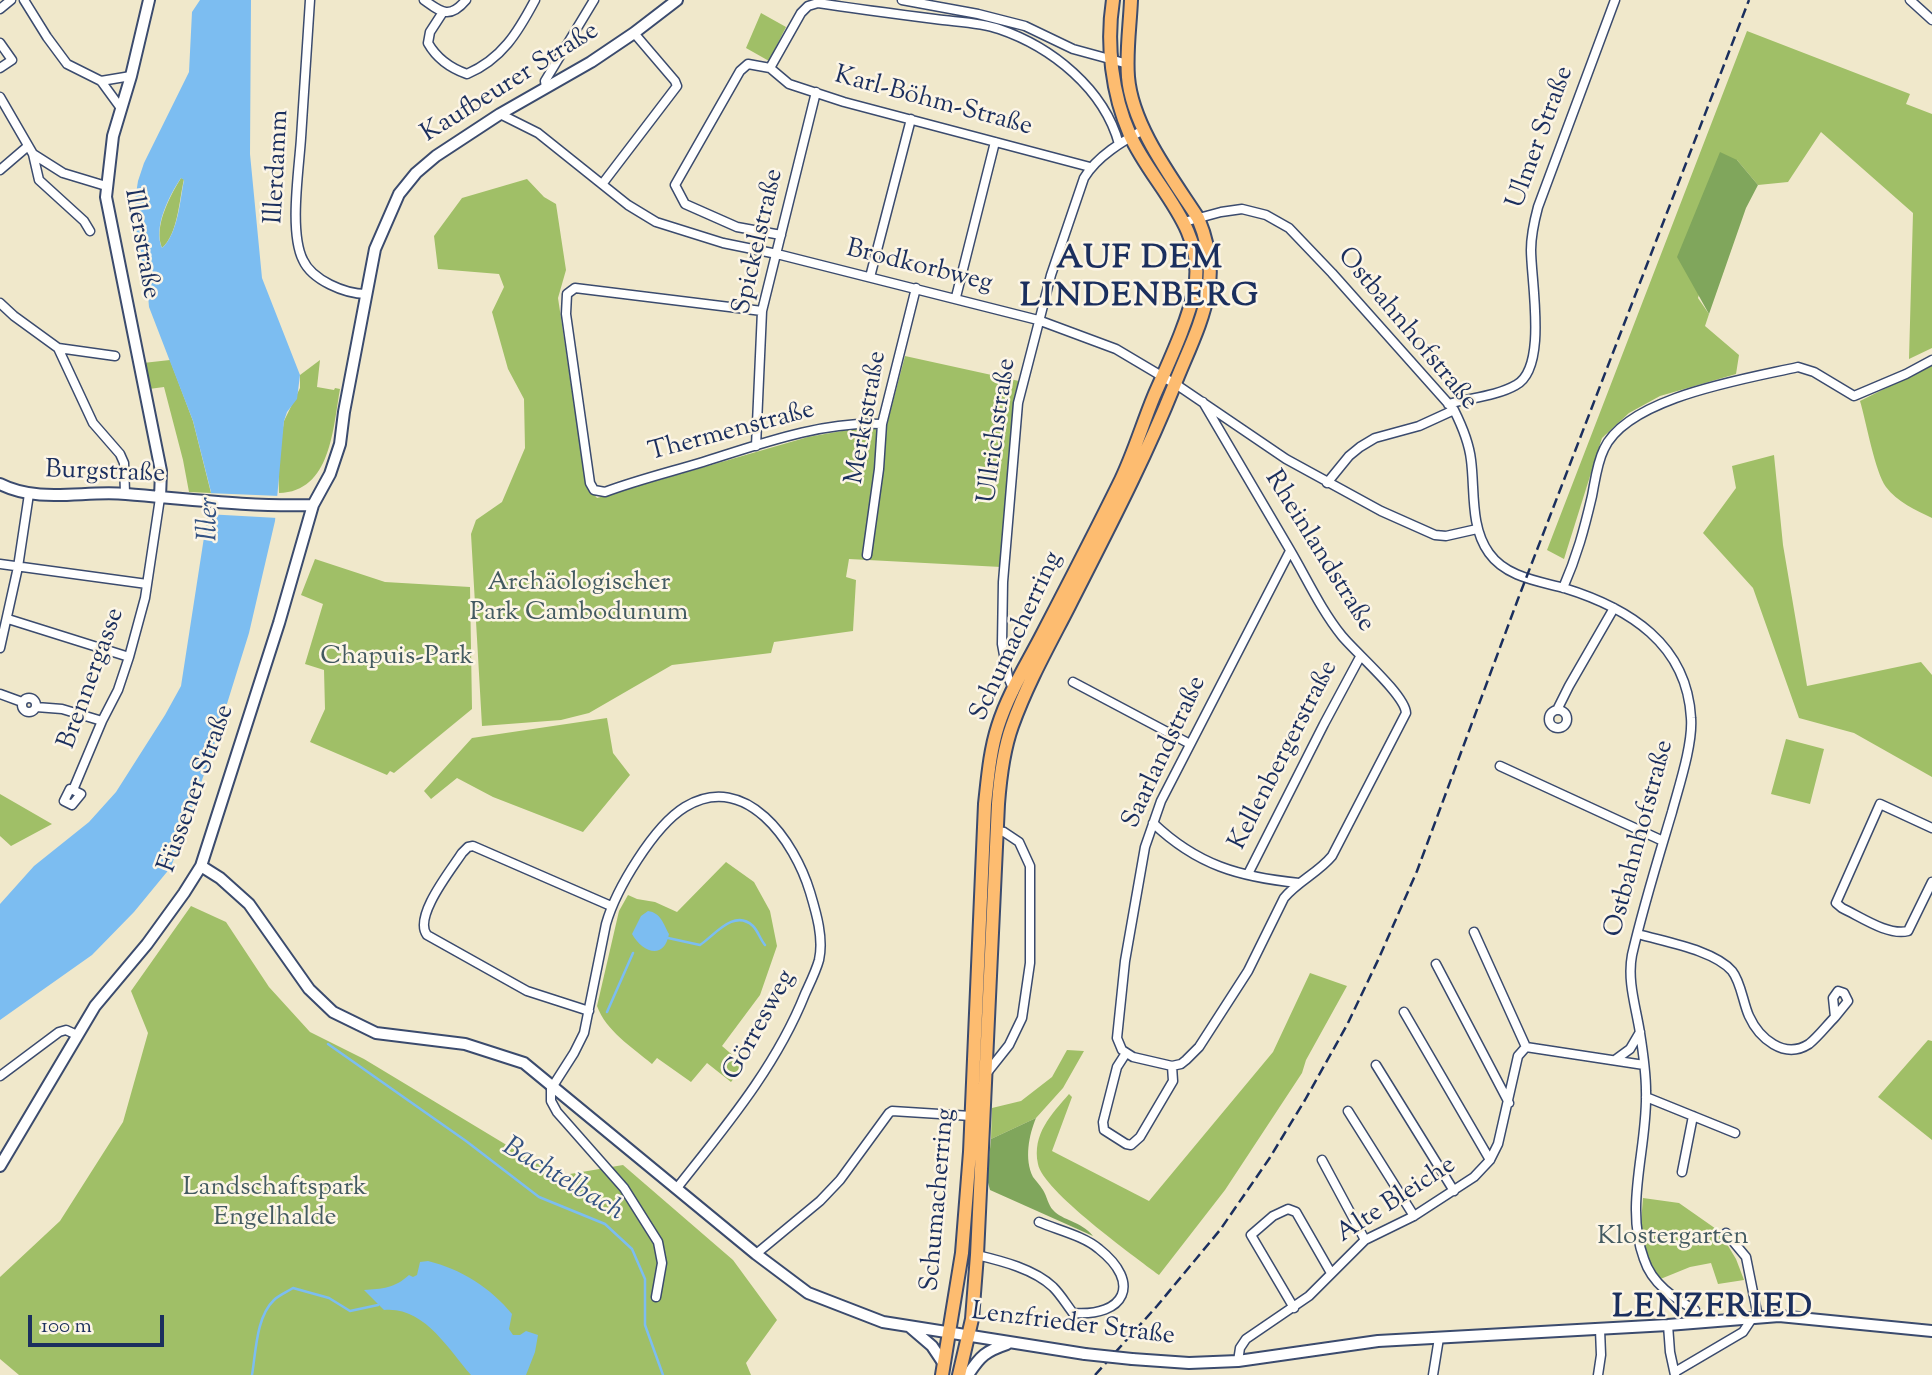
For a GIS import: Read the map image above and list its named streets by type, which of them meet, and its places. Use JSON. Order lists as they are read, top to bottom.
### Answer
{
  "streets": {
    "main road": ["Schumacherring"],
    "street": [
      "Kaufbeurer Straße",
      "Karl-Böhm-Straße",
      "Ulmer Straße",
      "Illerdamm",
      "Spickelstraße",
      "Illerstraße",
      "Brodkorbweg",
      "Ostbahnhofstraße",
      "Merktstraße",
      "Ullrichstraße",
      "Thermenstraße",
      "Burgstraße",
      "Rheinlandstraße",
      "Brennergasse",
      "Saarlandstraße",
      "Kellenbergerstraße",
      "Füssener Straße",
      "Görresweg",
      "Alte Bleiche",
      "Lenzfrieder Straße"
    ]
  },
  "crossings": [
    ["Kaufbeurer Straße", "Illerdamm"],
    ["Kaufbeurer Straße", "Brodkorbweg"],
    ["Kaufbeurer Straße", "Burgstraße"],
    ["Kaufbeurer Straße", "Füssener Straße"],
    ["Karl-Böhm-Straße", "Spickelstraße"],
    ["Karl-Böhm-Straße", "Ullrichstraße"],
    ["Ulmer Straße", "Brodkorbweg"],
    ["Ulmer Straße", "Ostbahnhofstraße"],
    ["Spickelstraße", "Brodkorbweg"],
    ["Spickelstraße", "Thermenstraße"],
    ["Illerstraße", "Burgstraße"],
    ["Illerstraße", "Brennergasse"],
    ["Brodkorbweg", "Ostbahnhofstraße"],
    ["Brodkorbweg", "Merktstraße"],
    ["Brodkorbweg", "Ullrichstraße"],
    ["Brodkorbweg", "Rheinlandstraße"],
    ["Brodkorbweg", "Schumacherring"],
    ["Ostbahnhofstraße", "Schumacherring"],
    ["Merktstraße", "Thermenstraße"],
    ["Ullrichstraße", "Schumacherring"],
    ["Burgstraße", "Brennergasse"],
    ["Burgstraße", "Füssener Straße"],
    ["Rheinlandstraße", "Saarlandstraße"],
    ["Rheinlandstraße", "Kellenbergerstraße"],
    ["Schumacherring", "Lenzfrieder Straße"],
    ["Füssener Straße", "Lenzfrieder Straße"],
    ["Görresweg", "Lenzfrieder Straße"],
    ["Alte Bleiche", "Lenzfrieder Straße"]
  ],
  "districts": ["AUF DEM LINDENBERG", "LENZFRIED"],
  "water": ["Iller", "Bachtelbach"],
  "parks": [
    "Archäologischer Park Cambodunum",
    "Chapuis-Park",
    "Landschaftspark Engelhalde",
    "Klostergarten"
  ],
  "scale_bar": "100 m"
}
